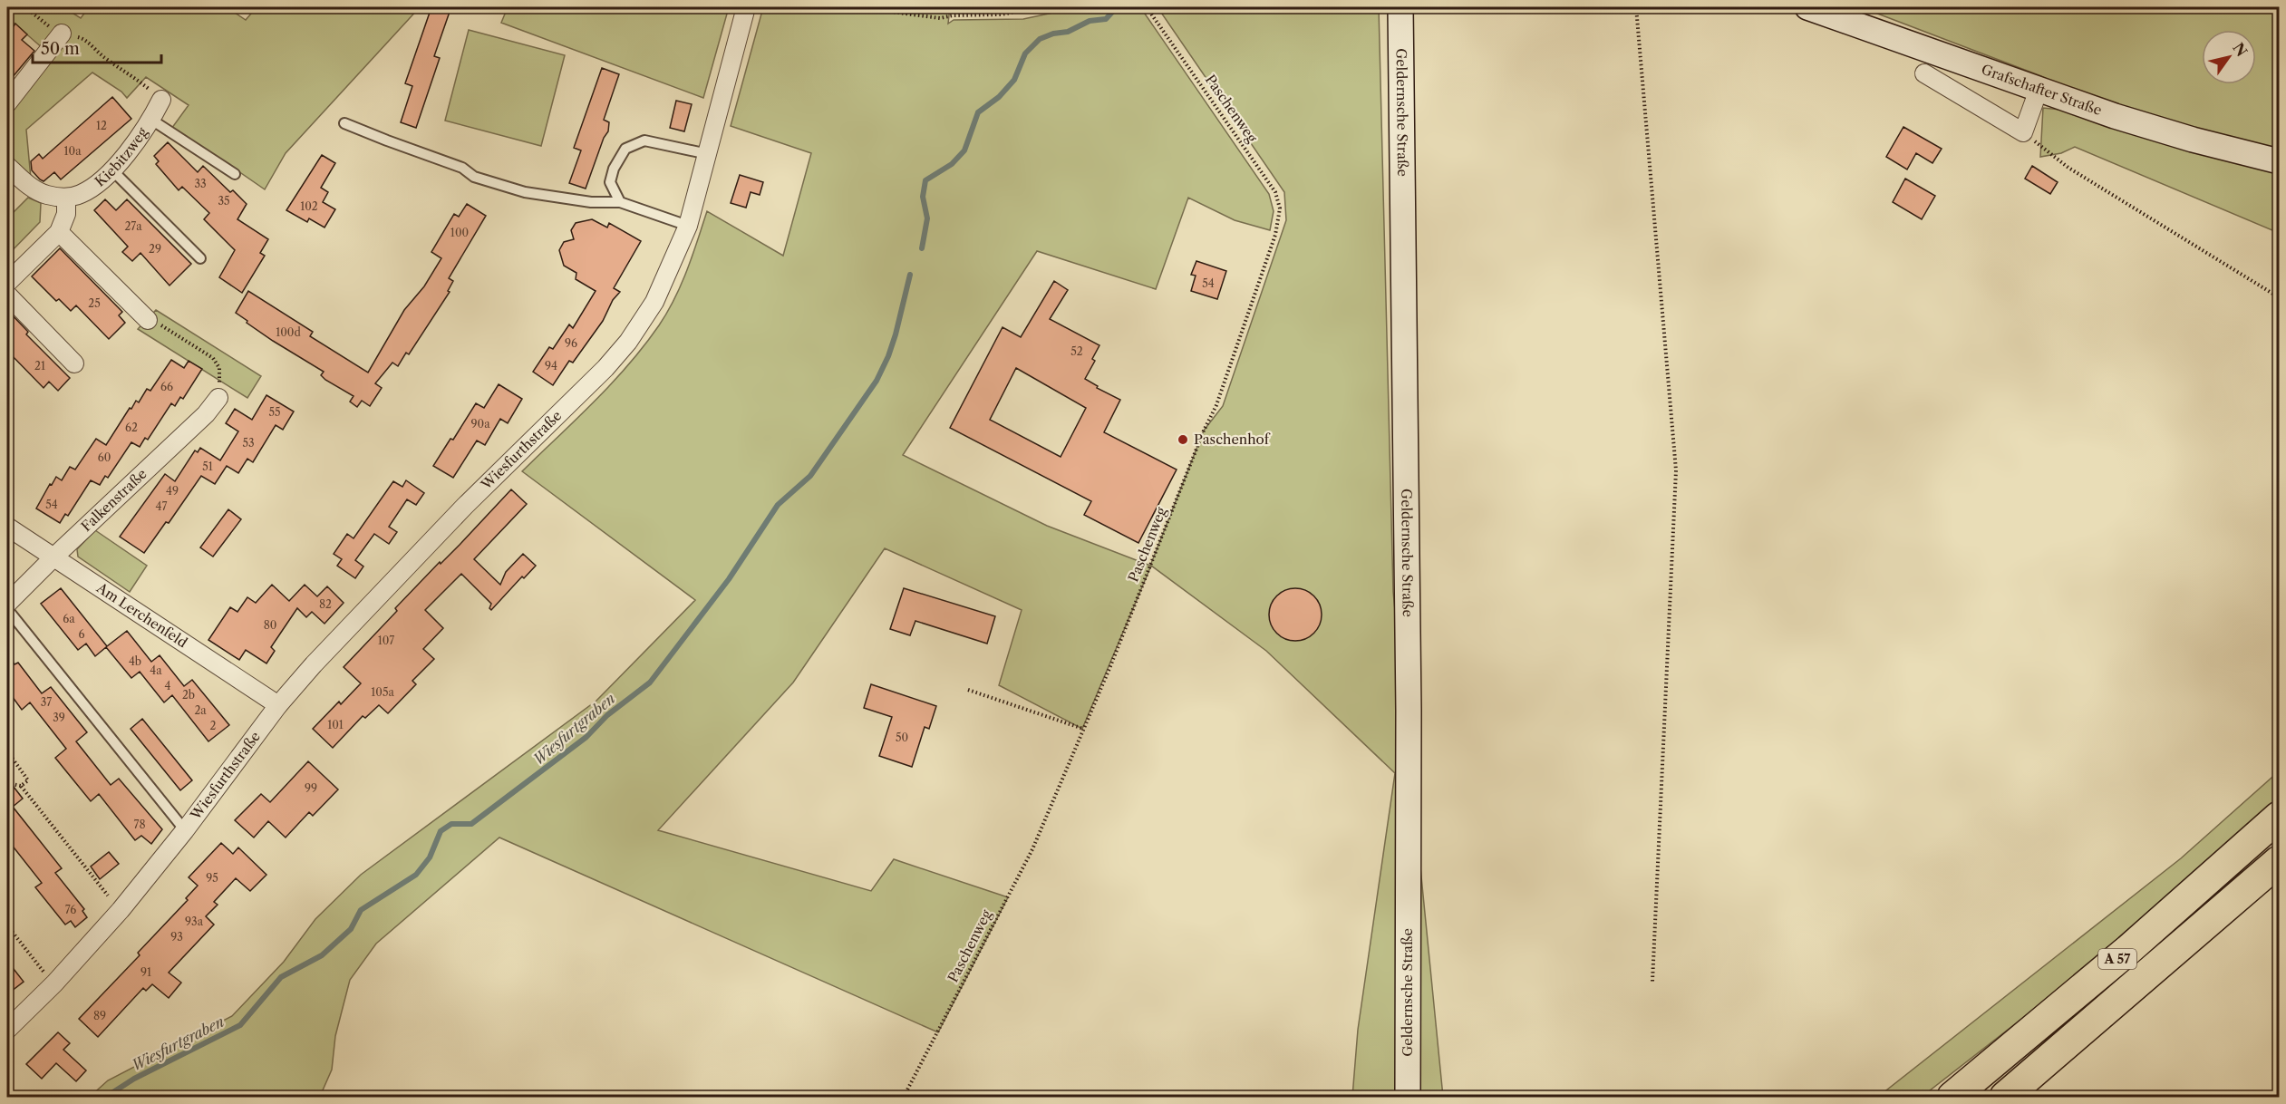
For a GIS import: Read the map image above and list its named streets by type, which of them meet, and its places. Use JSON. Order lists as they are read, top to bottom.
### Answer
{
  "streets": {
    "highway": ["A 57"],
    "main road": ["Grafschafter Straße", "Geldernsche Straße"],
    "street": [
      "Kiebitzweg",
      "Wiesfurthstraße",
      "Falkenstraße",
      "Am Lerchenfeld"
    ],
    "path": ["Paschenweg"]
  },
  "crossings": [
    ["Wiesfurthstraße", "Am Lerchenfeld"],
    ["Falkenstraße", "Am Lerchenfeld"]
  ],
  "water": ["Wiesfurtgraben"],
  "places": ["Paschenhof"],
  "house_numbers": [
    "12",
    "10a",
    "33",
    "35",
    "102",
    "27a",
    "100",
    "29",
    "54",
    "25",
    "100d",
    "96",
    "52",
    "21",
    "94",
    "66",
    "55",
    "90a",
    "62",
    "53",
    "60",
    "51",
    "49",
    "54",
    "47",
    "82",
    "6a",
    "80",
    "6",
    "107",
    "4b",
    "4a",
    "4",
    "105a",
    "2b",
    "37",
    "2a",
    "39",
    "101",
    "2",
    "50",
    "99",
    "78",
    "95",
    "76",
    "93a",
    "93",
    "91",
    "89"
  ],
  "scale_bar": "50 m",
  "north": "top right"
}
